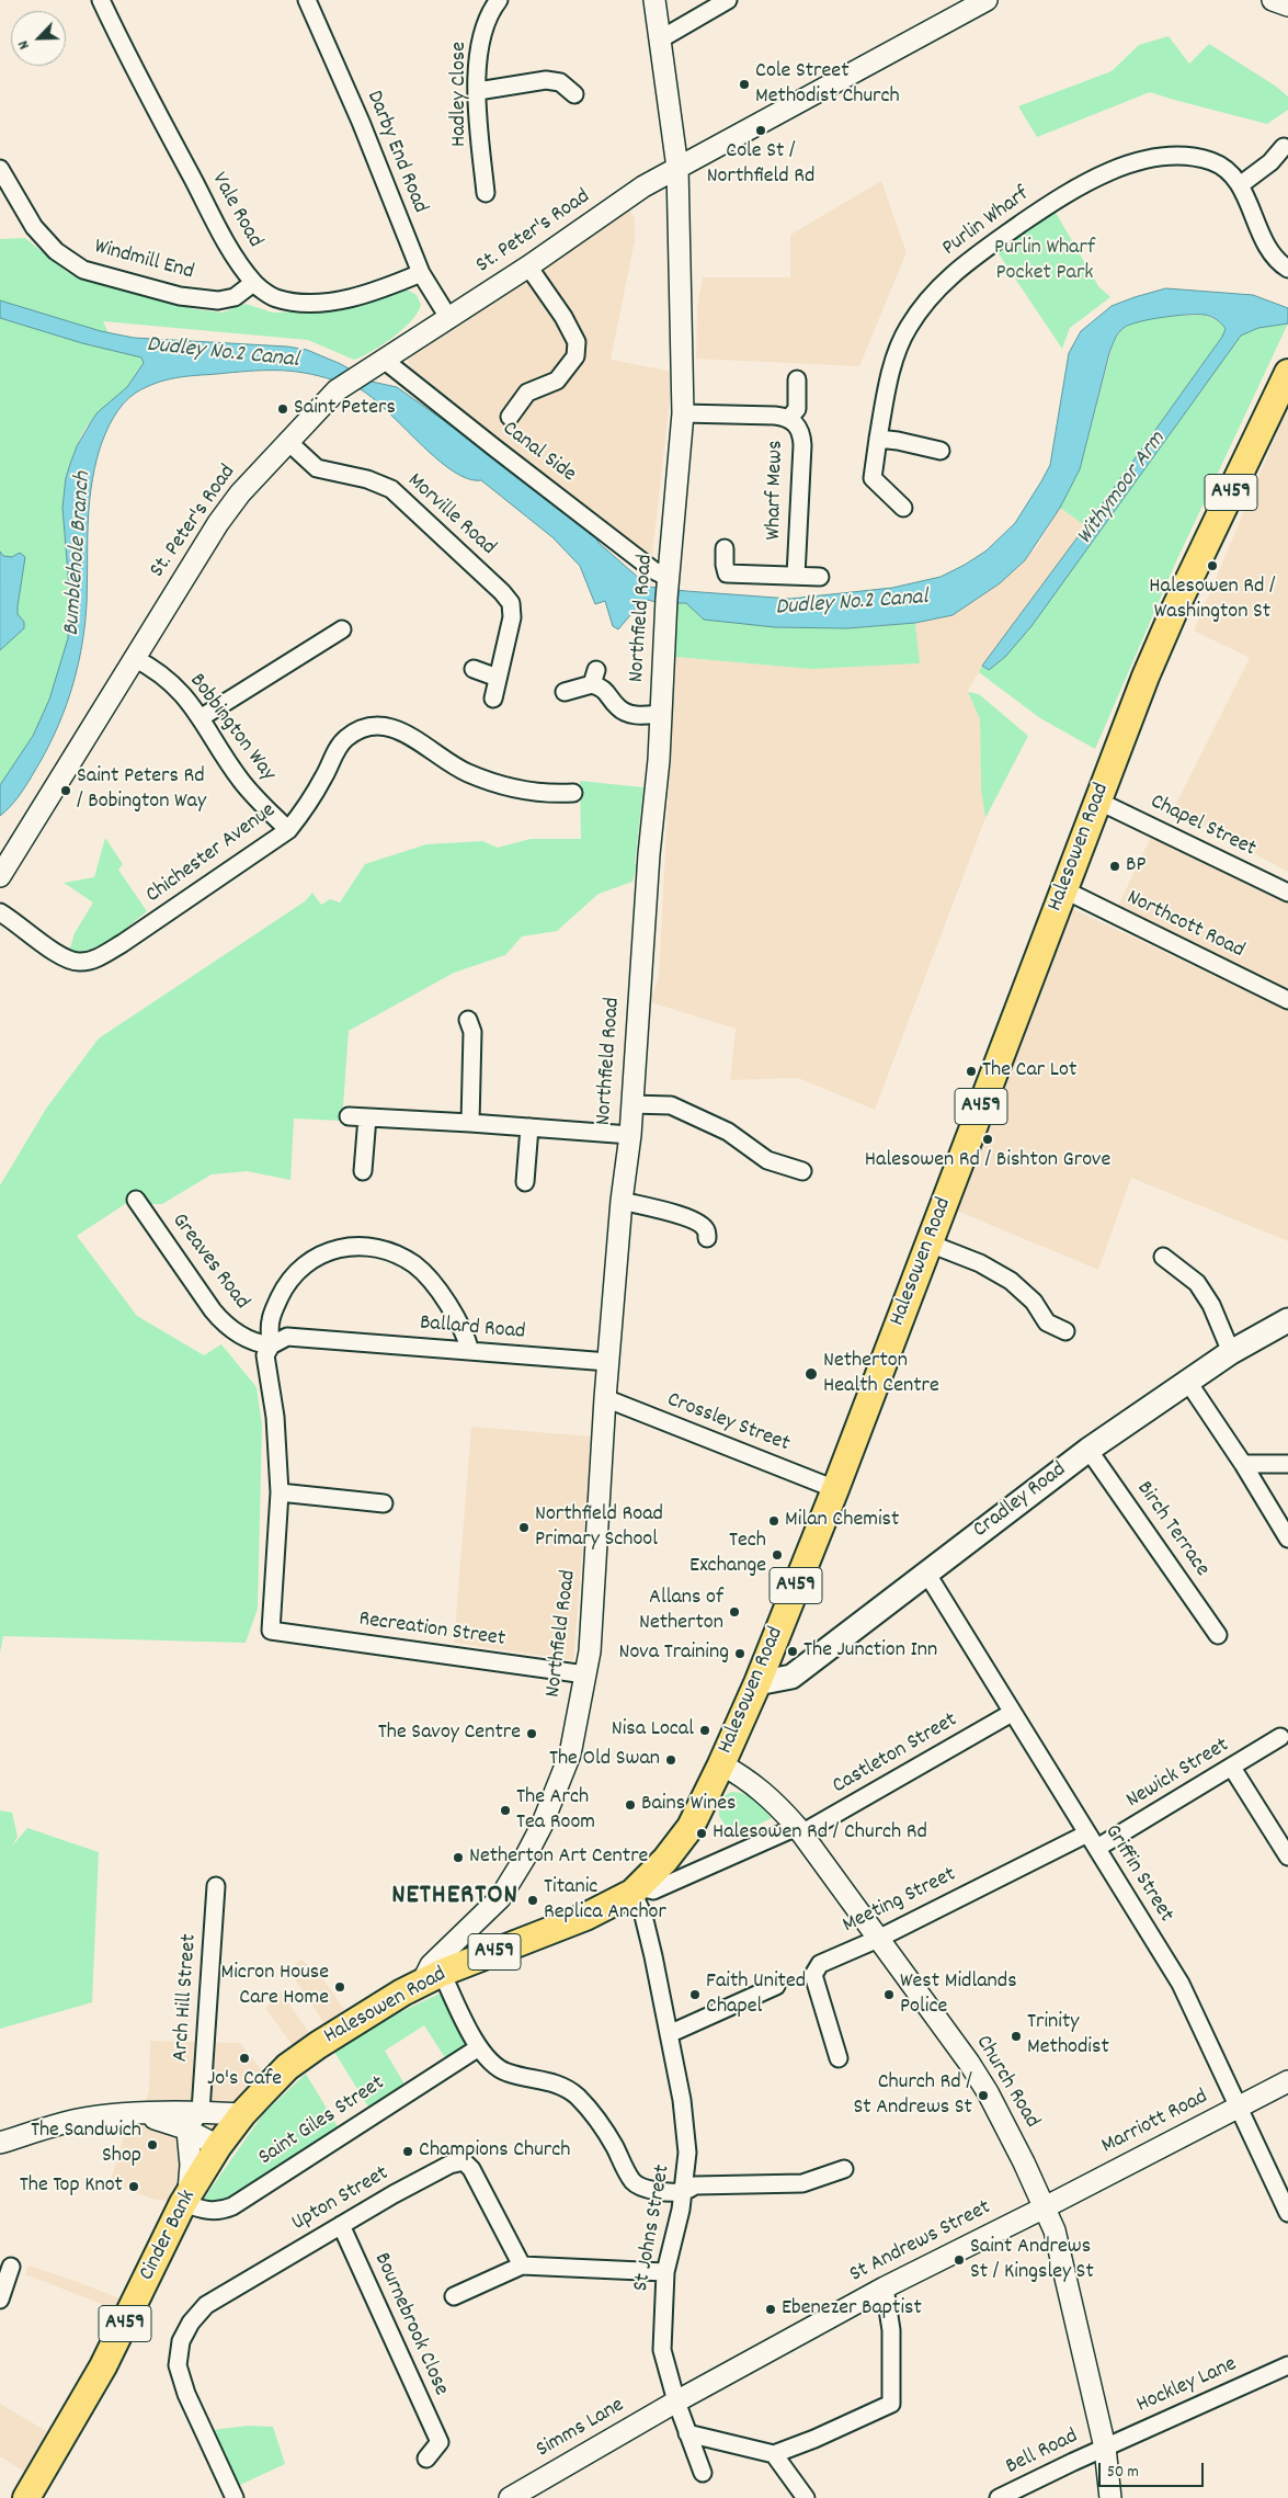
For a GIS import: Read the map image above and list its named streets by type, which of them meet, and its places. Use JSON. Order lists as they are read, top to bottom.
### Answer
{
  "streets": {
    "main road": [
      "A459",
      "Halesowen Road",
      "Cradley Road",
      "Cinder Bank"
    ],
    "street": [
      "Hadley Close",
      "Darby End Road",
      "Vale Road",
      "Purlin Wharf",
      "St. Peter's Road",
      "Windmill End",
      "Canal Side",
      "Wharf Mews",
      "Morville Road",
      "Northfield Road",
      "Bobbington Way",
      "Chapel Street",
      "Chichester Avenue",
      "Northcott Road",
      "Greaves Road",
      "Ballard Road",
      "Crossley Street",
      "Birch Terrace",
      "Recreation Street",
      "Castleton Street",
      "Newick Street",
      "Griffin Street",
      "Meeting Street",
      "Arch Hill Street",
      "Church Road",
      "Saint Giles Street",
      "Marriott Road",
      "Upton Street",
      "St Johns Street",
      "St Andrews Street",
      "Bournebrook Close",
      "Hockley Lane",
      "Simms Lane",
      "Bell Road"
    ]
  },
  "crossings": [
    ["Darby End Road", "Vale Road"],
    ["Darby End Road", "St. Peter's Road"],
    ["Vale Road", "Windmill End"],
    ["St. Peter's Road", "Canal Side"],
    ["St. Peter's Road", "Morville Road"],
    ["St. Peter's Road", "Northfield Road"],
    ["St. Peter's Road", "Bobbington Way"],
    ["Canal Side", "Northfield Road"],
    ["Wharf Mews", "Northfield Road"],
    ["Northfield Road", "Halesowen Road"],
    ["Northfield Road", "Ballard Road"],
    ["Northfield Road", "Crossley Street"],
    ["Northfield Road", "Recreation Street"],
    ["Bobbington Way", "Chichester Avenue"],
    ["Chapel Street", "Halesowen Road"],
    ["Halesowen Road", "Northcott Road"],
    ["Halesowen Road", "Crossley Street"],
    ["Halesowen Road", "Cradley Road"],
    ["Halesowen Road", "Castleton Street"],
    ["Halesowen Road", "Church Road"],
    ["Halesowen Road", "St Johns Street"],
    ["Halesowen Road", "Cinder Bank"],
    ["Greaves Road", "Ballard Road"],
    ["Cradley Road", "Birch Terrace"],
    ["Cradley Road", "Griffin Street"],
    ["Castleton Street", "Griffin Street"],
    ["Castleton Street", "Church Road"],
    ["Castleton Street", "St Johns Street"],
    ["Newick Street", "Griffin Street"],
    ["Griffin Street", "Meeting Street"],
    ["Griffin Street", "Marriott Road"],
    ["Meeting Street", "Church Road"],
    ["Church Road", "Marriott Road"],
    ["Church Road", "St Andrews Street"],
    ["Church Road", "Hockley Lane"],
    ["Church Road", "Bell Road"],
    ["Saint Giles Street", "Cinder Bank"],
    ["Marriott Road", "St Andrews Street"],
    ["Upton Street", "Bournebrook Close"],
    ["St Johns Street", "St Andrews Street"],
    ["St Johns Street", "Simms Lane"],
    ["St Andrews Street", "Simms Lane"],
    ["Hockley Lane", "Bell Road"]
  ],
  "districts": ["NETHERTON"],
  "water": ["Dudley No.2 Canal", "Withymoor Arm", "Bumblehole Branch"],
  "parks": ["Purlin Wharf Pocket Park"],
  "places": [
    "Cole Street Methodist Church",
    "Cole St / Northfield Rd",
    "Saint Peters",
    "Halesowen Rd / Washington St",
    "Saint Peters Rd / Bobington Way",
    "BP",
    "The Car Lot",
    "Halesowen Rd / Bishton Grove",
    "Netherton Health Centre",
    "Milan Chemist",
    "Northfield Road Primary School",
    "Tech Exchange",
    "Allans of Netherton",
    "The Junction Inn",
    "Nova Training",
    "Nisa Local",
    "The Savoy Centre",
    "The Old Swan",
    "Bains Wines",
    "The Arch Tea Room",
    "Halesowen Rd / Church Rd",
    "Netherton Art Centre",
    "Titanic Replica Anchor",
    "Micron House Care Home",
    "Faith United Chapel",
    "West Midlands Police",
    "Trinity Methodist",
    "Jo's Cafe",
    "Church Rd / St Andrews St",
    "The Sandwich Shop",
    "Champions Church",
    "The Top Knot",
    "Saint Andrews St / Kingsley St",
    "Ebenezer Baptist"
  ],
  "scale_bar": "50 m",
  "north": "bottom left"
}
